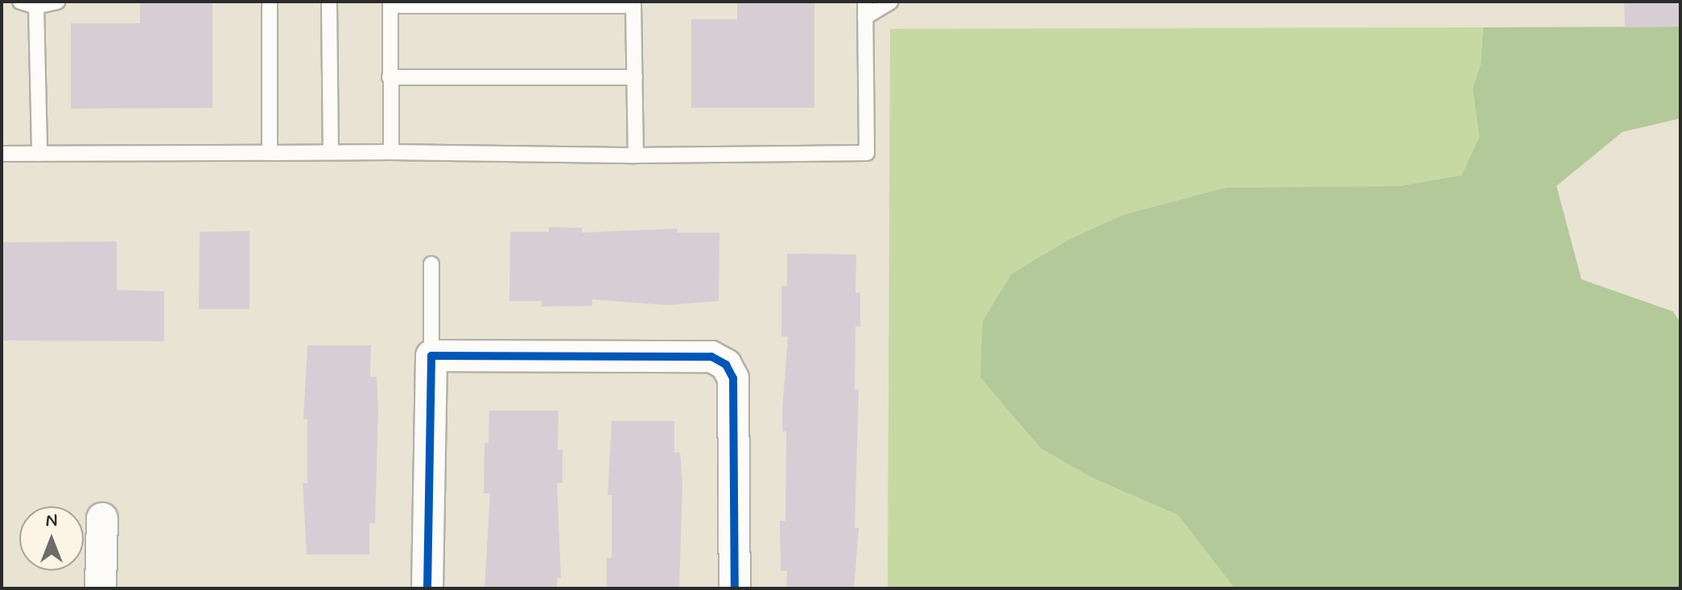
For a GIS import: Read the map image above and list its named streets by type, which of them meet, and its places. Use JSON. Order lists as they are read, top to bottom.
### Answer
{
  "north": "top"
}
